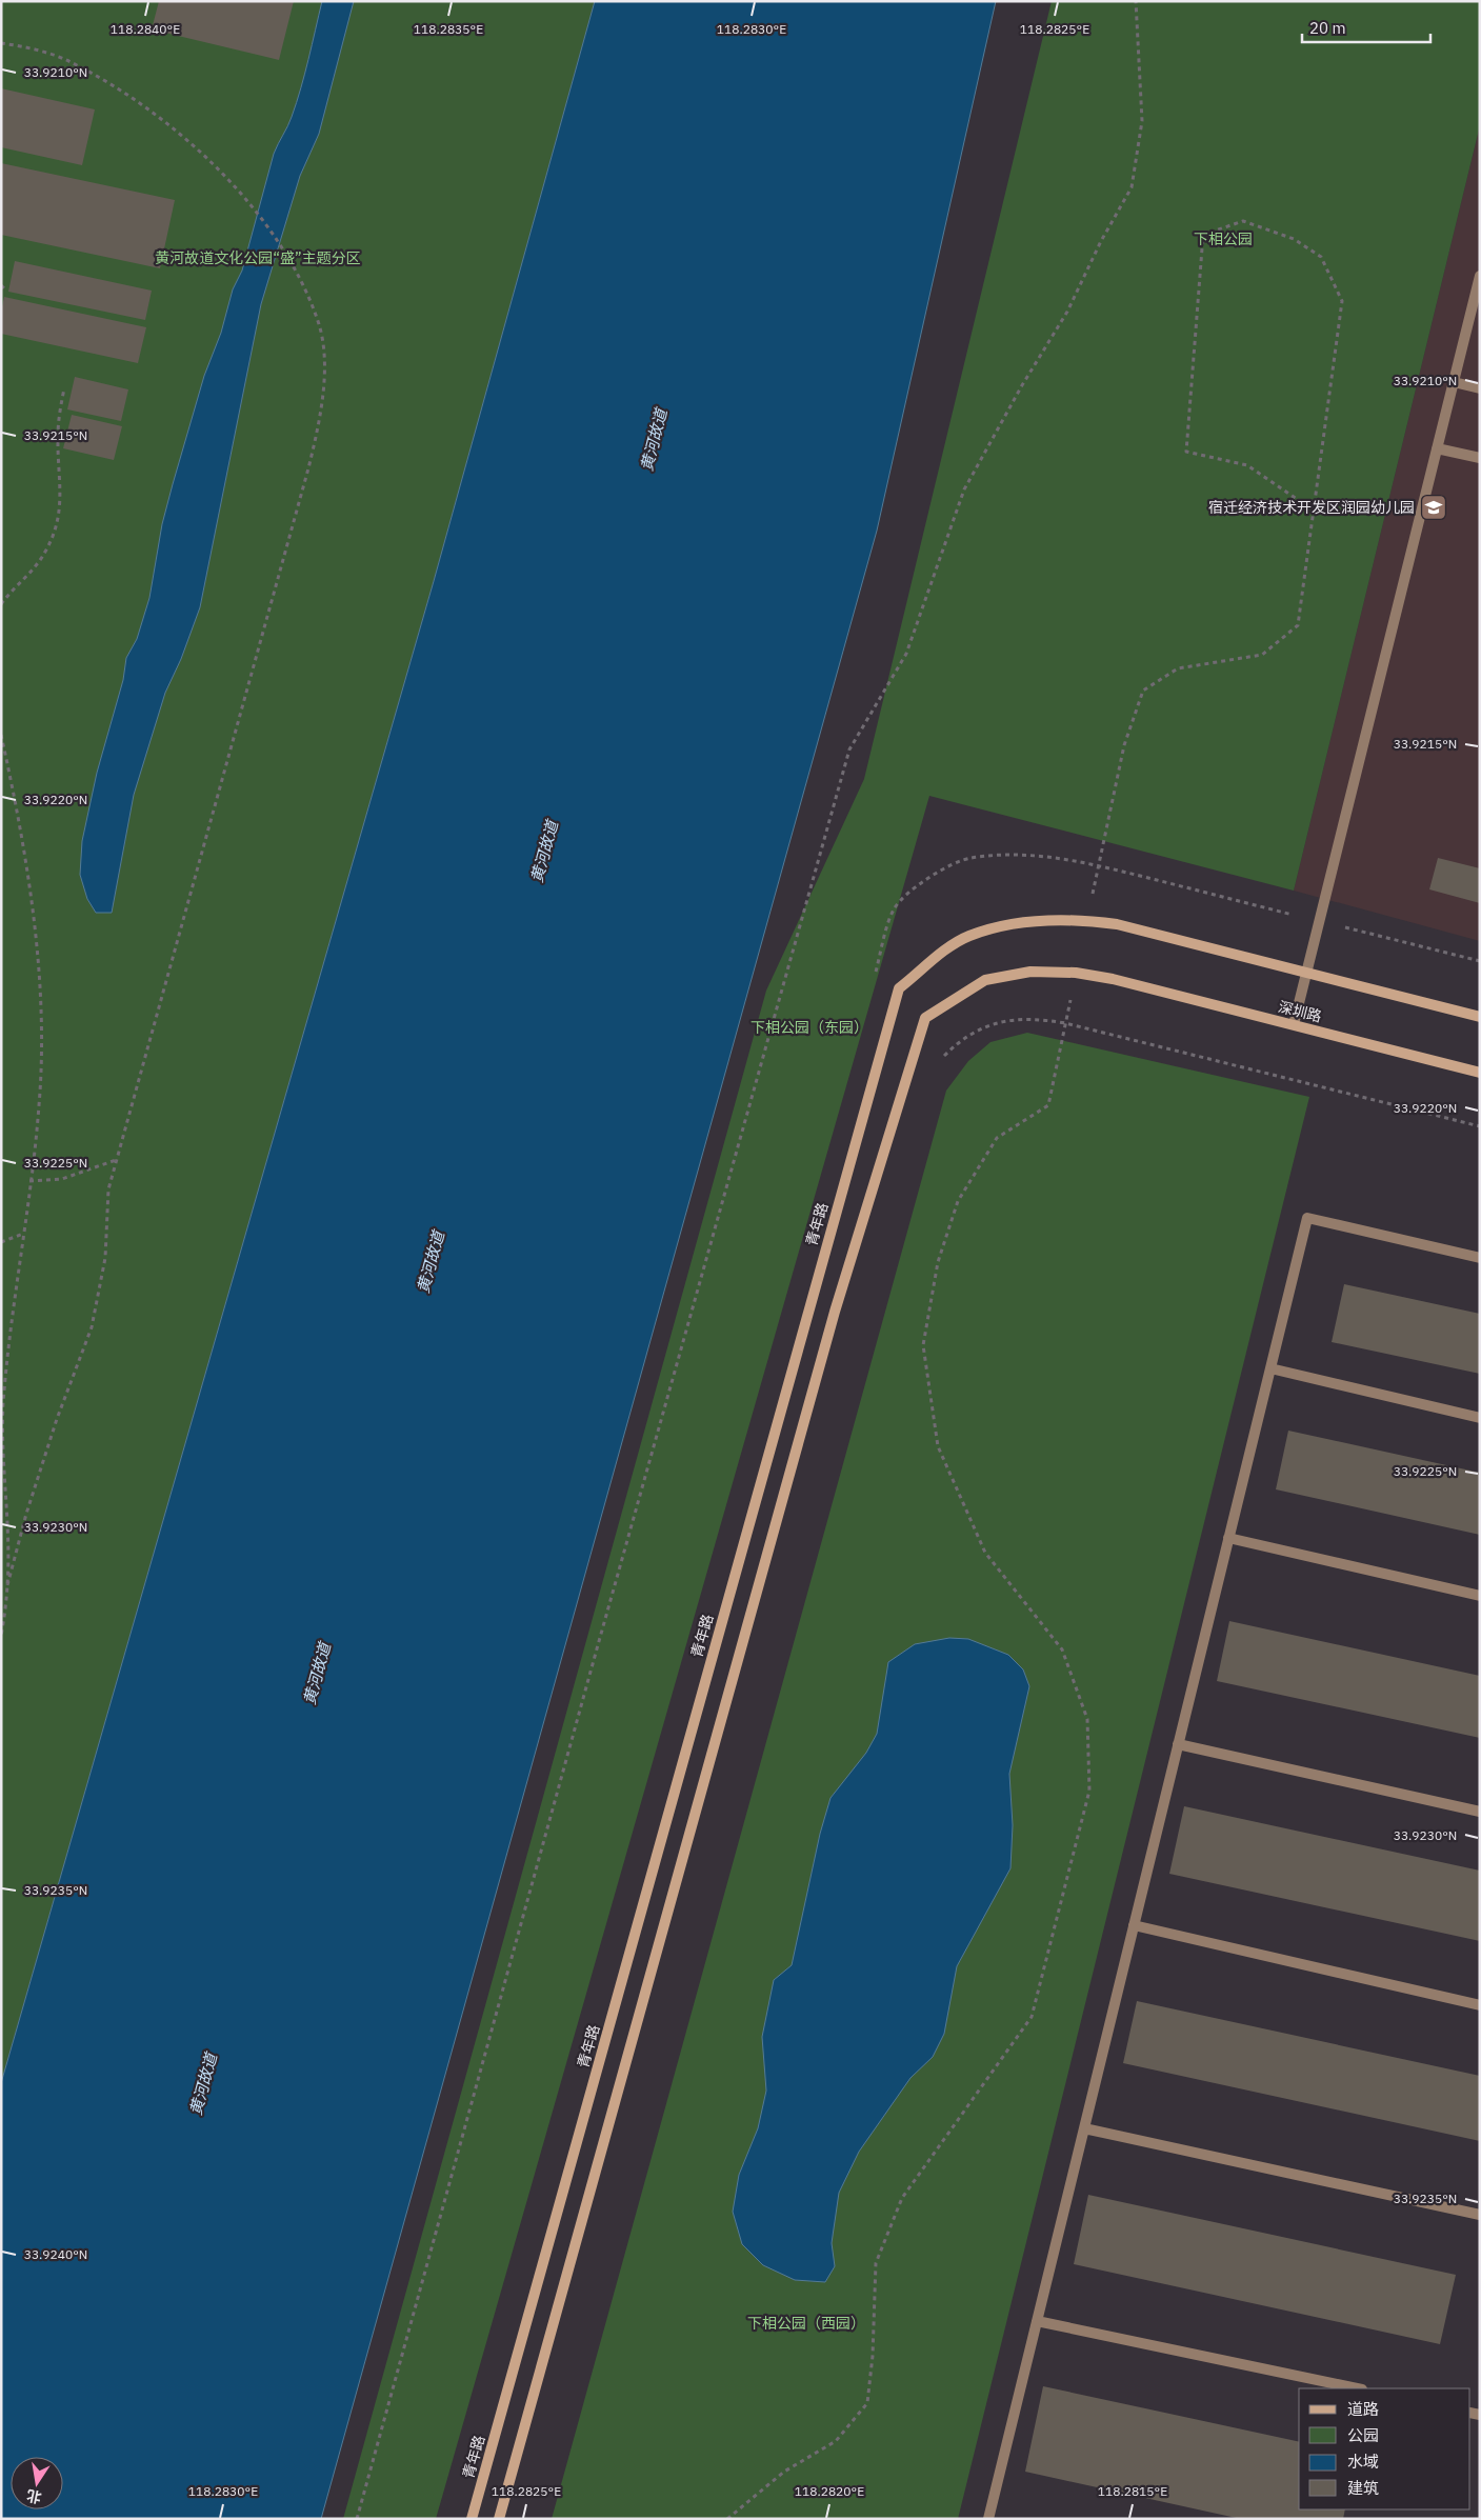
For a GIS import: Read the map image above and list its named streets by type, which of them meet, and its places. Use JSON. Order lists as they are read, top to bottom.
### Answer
{
  "streets": {
    "street": ["深圳路", "青年路"]
  },
  "water": ["黄河故道"],
  "parks": [
    "下相公园",
    "黄河故道文化公园“盛”主题分区",
    "下相公园（东园）",
    "下相公园（西园）"
  ],
  "places": {
    "school or university": ["宿迁经济技术开发区润园幼儿园"]
  },
  "legend": [
    "道路",
    "公园",
    "水域",
    "建筑"
  ],
  "scale_bar": "20 m",
  "north": "bottom",
  "coordinates": [
    "118.2840°E",
    "118.2835°E",
    "118.2830°E",
    "118.2825°E",
    "33.9210°N",
    "33.9215°N",
    "33.9220°N",
    "33.9225°N",
    "33.9230°N",
    "33.9235°N",
    "33.9240°N",
    "118.2820°E",
    "118.2815°E"
  ]
}
